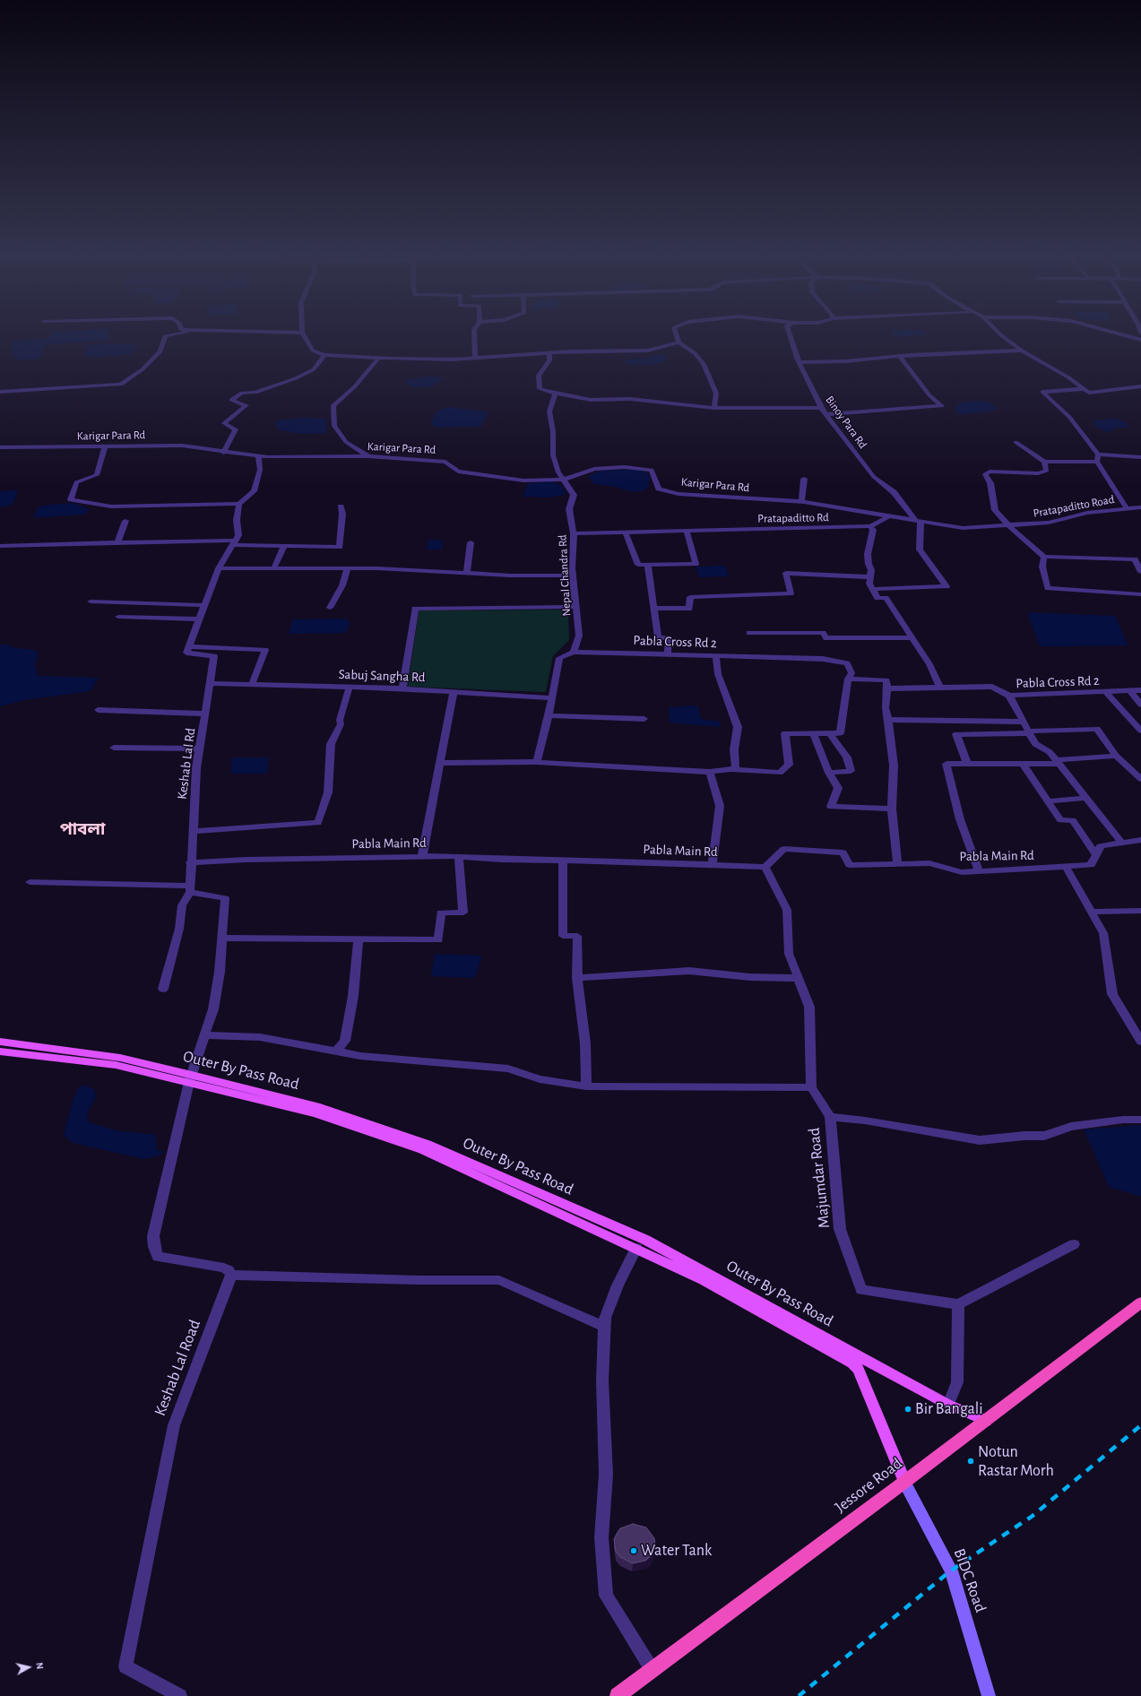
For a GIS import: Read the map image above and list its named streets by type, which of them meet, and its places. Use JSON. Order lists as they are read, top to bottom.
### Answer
{
  "streets": {
    "highway": ["Jessore Road"],
    "main road": ["Outer By Pass Road", "BIDC Road"],
    "street": [
      "Binoy Para Rd",
      "Karigar Para Rd",
      "Pratapaditto Road",
      "Pratapaditto Rd",
      "Nepal Chandra Rd",
      "Pabla Cross Rd 2",
      "Sabuj Sangha Rd",
      "Keshab Lal Rd",
      "Pabla Main Rd",
      "Majumdar Road",
      "Keshab Lal Road"
    ]
  },
  "crossings": [
    ["Karigar Para Rd", "Pratapaditto Rd"],
    ["Karigar Para Rd", "Nepal Chandra Rd"],
    ["Pratapaditto Rd", "Nepal Chandra Rd"],
    ["Nepal Chandra Rd", "Pabla Cross Rd 2"],
    ["Sabuj Sangha Rd", "Keshab Lal Rd"],
    ["Keshab Lal Rd", "Pabla Main Rd"],
    ["Outer By Pass Road", "Jessore Road"],
    ["Outer By Pass Road", "BIDC Road"],
    ["Jessore Road", "BIDC Road"]
  ],
  "districts": ["পাবলা"],
  "places": ["Bir Bangali", "Notun Rastar Morh", "Water Tank"],
  "north": "right"
}
